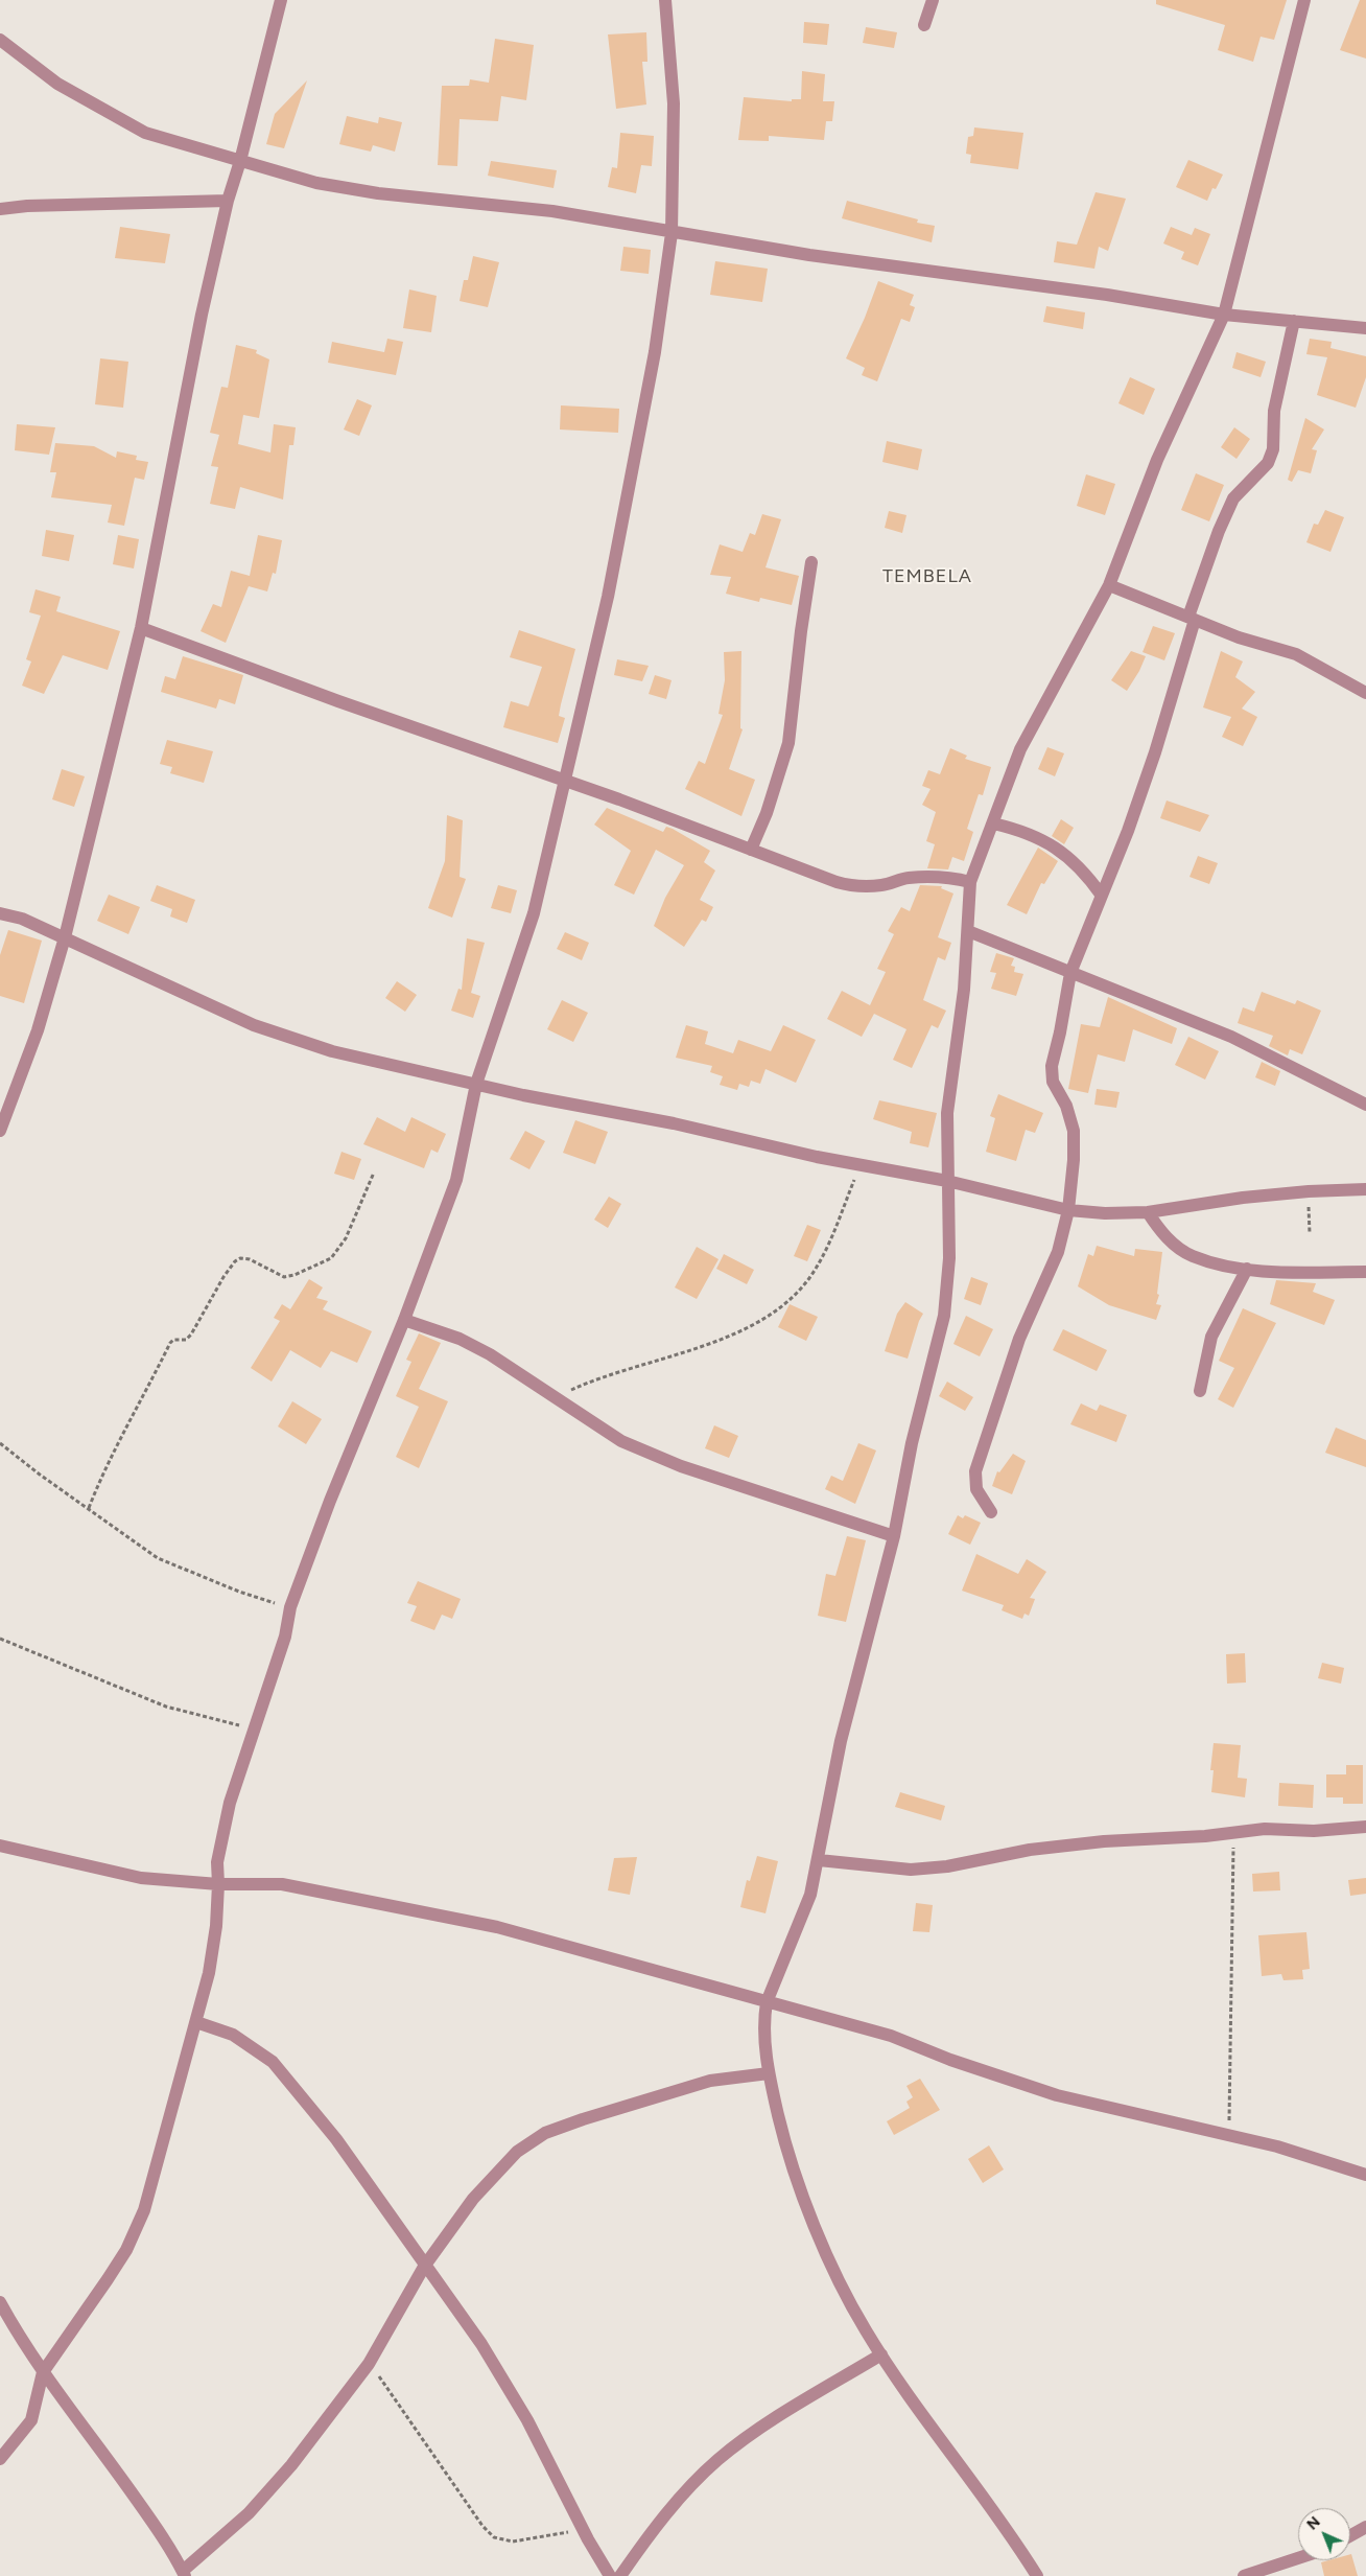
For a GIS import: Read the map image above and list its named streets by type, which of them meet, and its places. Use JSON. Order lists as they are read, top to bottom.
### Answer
{
  "districts": ["TEMBELA"],
  "north": "top left"
}
